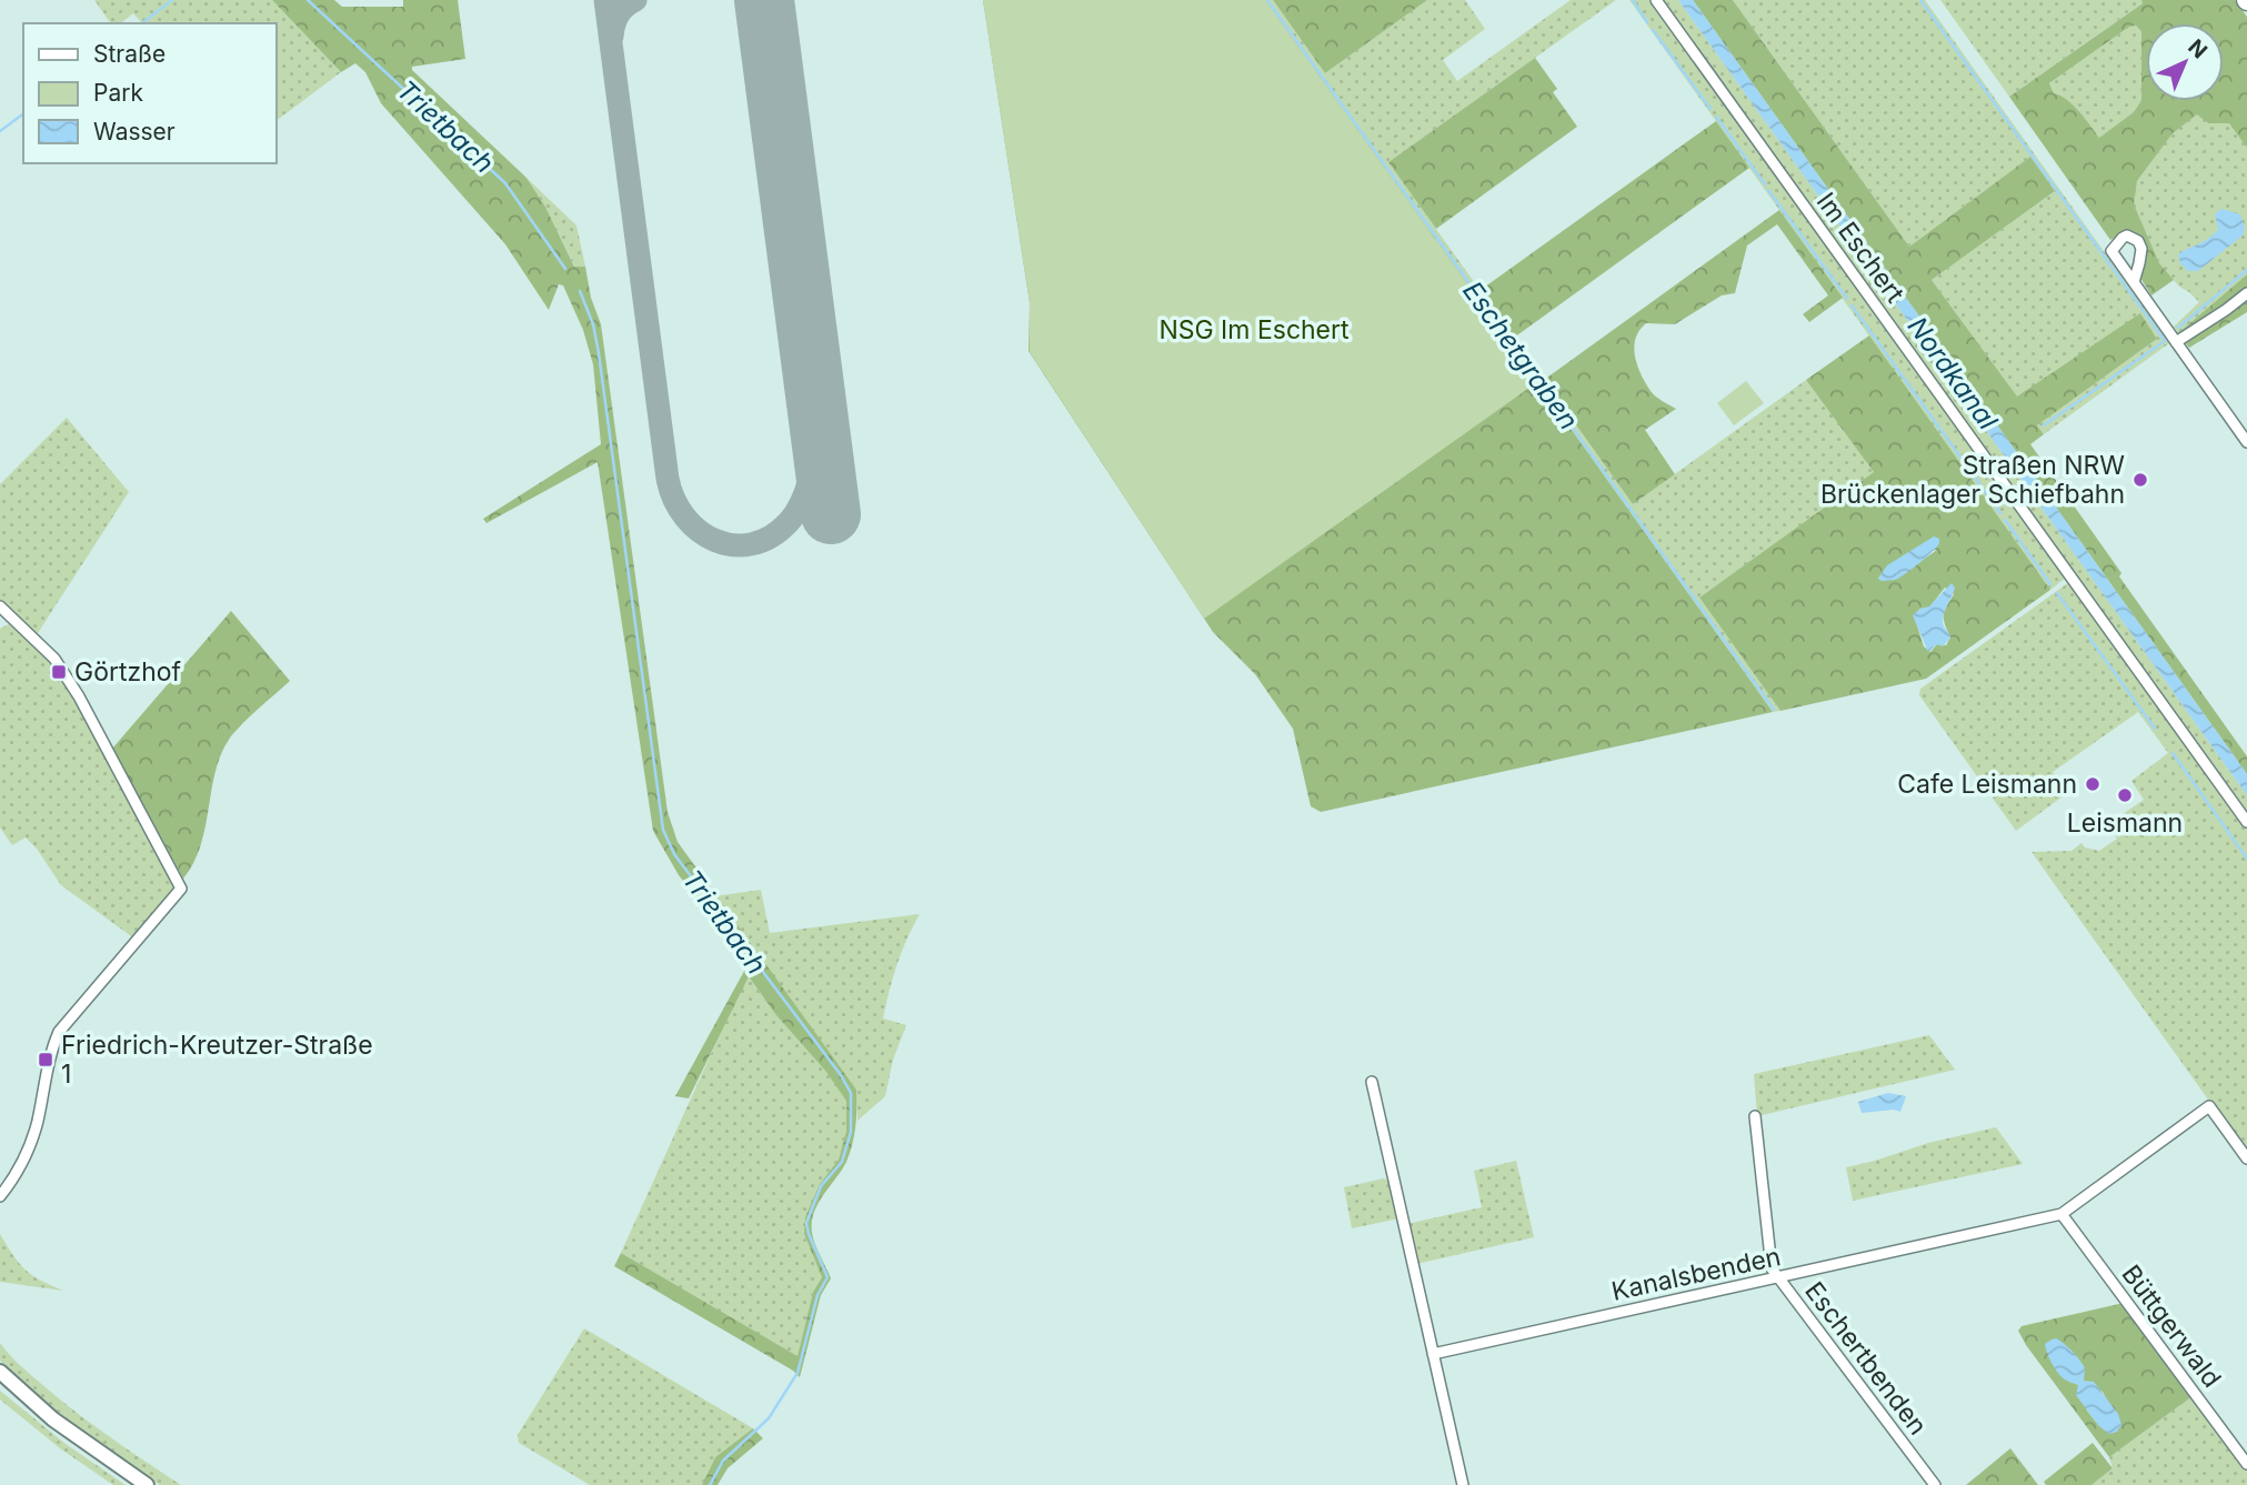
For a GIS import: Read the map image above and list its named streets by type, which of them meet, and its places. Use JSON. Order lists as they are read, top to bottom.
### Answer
{
  "streets": {
    "street": [
      "Im Eschert",
      "Kanalsbenden",
      "Büttgerwald",
      "Eschertbenden"
    ]
  },
  "crossings": [
    ["Kanalsbenden", "Büttgerwald"],
    ["Kanalsbenden", "Eschertbenden"]
  ],
  "water": ["Trietbach", "Eschetgraben", "Nordkanal"],
  "parks": ["NSG Im Eschert"],
  "places": {
    "other": ["Straßen NRW Brückenlager Schiefbahn", "Cafe Leismann", "Leismann"],
    "transit": ["Görtzhof", "Friedrich-Kreutzer-Straße 1"]
  },
  "legend": ["Straße", "Park", "Wasser"],
  "north": "top right"
}
